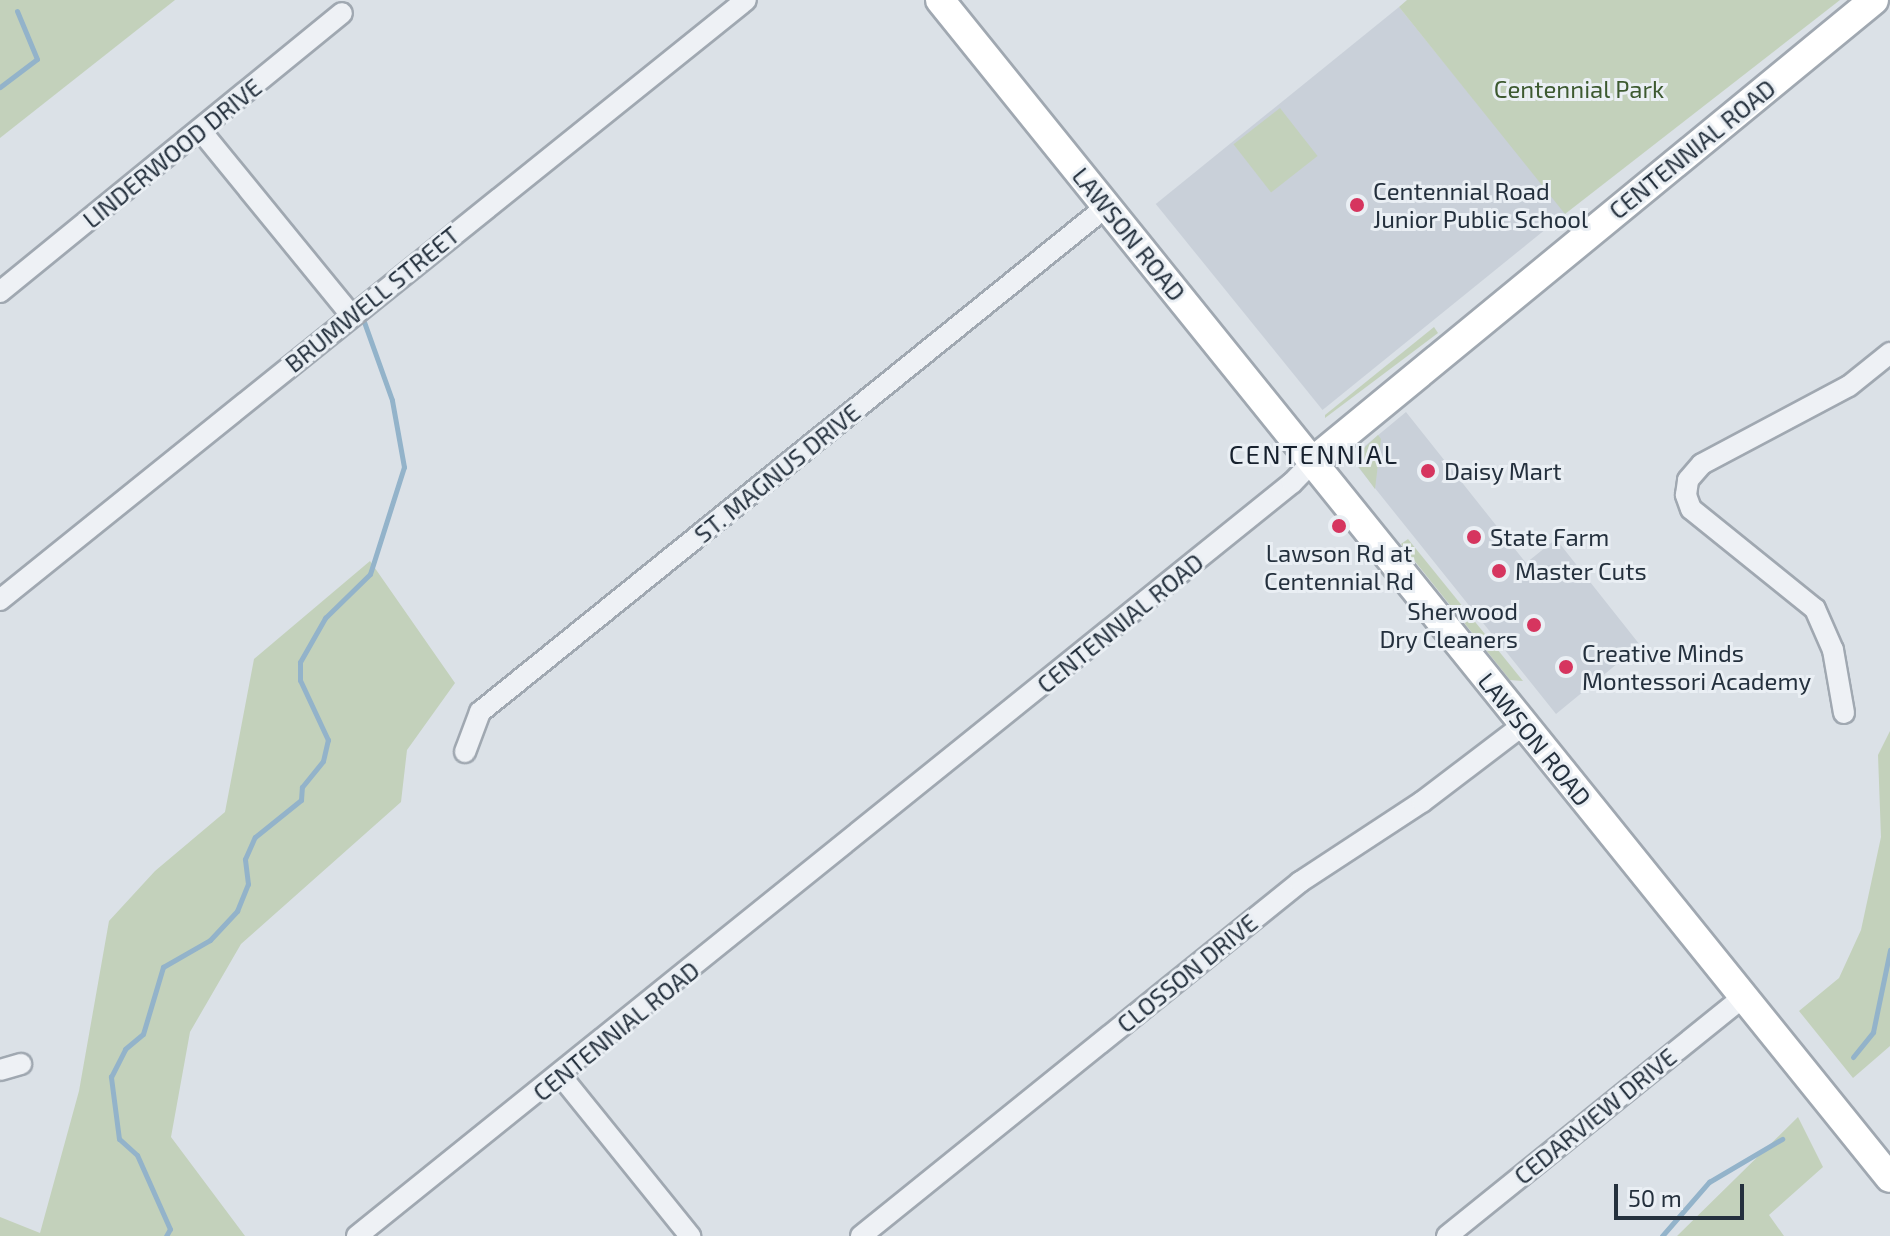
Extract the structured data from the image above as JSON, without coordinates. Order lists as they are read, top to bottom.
{
  "streets": {
    "street": [
      "CENTENNIAL ROAD",
      "LINDERWOOD DRIVE",
      "LAWSON ROAD",
      "BRUMWELL STREET",
      "ST. MAGNUS DRIVE",
      "CLOSSON DRIVE",
      "CEDARVIEW DRIVE"
    ]
  },
  "crossings": [
    ["CENTENNIAL ROAD", "LAWSON ROAD"],
    ["LAWSON ROAD", "ST. MAGNUS DRIVE"],
    ["LAWSON ROAD", "CLOSSON DRIVE"],
    ["LAWSON ROAD", "CEDARVIEW DRIVE"]
  ],
  "districts": ["CENTENNIAL"],
  "parks": ["Centennial Park"],
  "places": [
    "Centennial Road Junior Public School",
    "Daisy Mart",
    "Lawson Rd at Centennial Rd",
    "State Farm",
    "Master Cuts",
    "Sherwood Dry Cleaners",
    "Creative Minds Montessori Academy"
  ],
  "scale_bar": "50 m"
}
